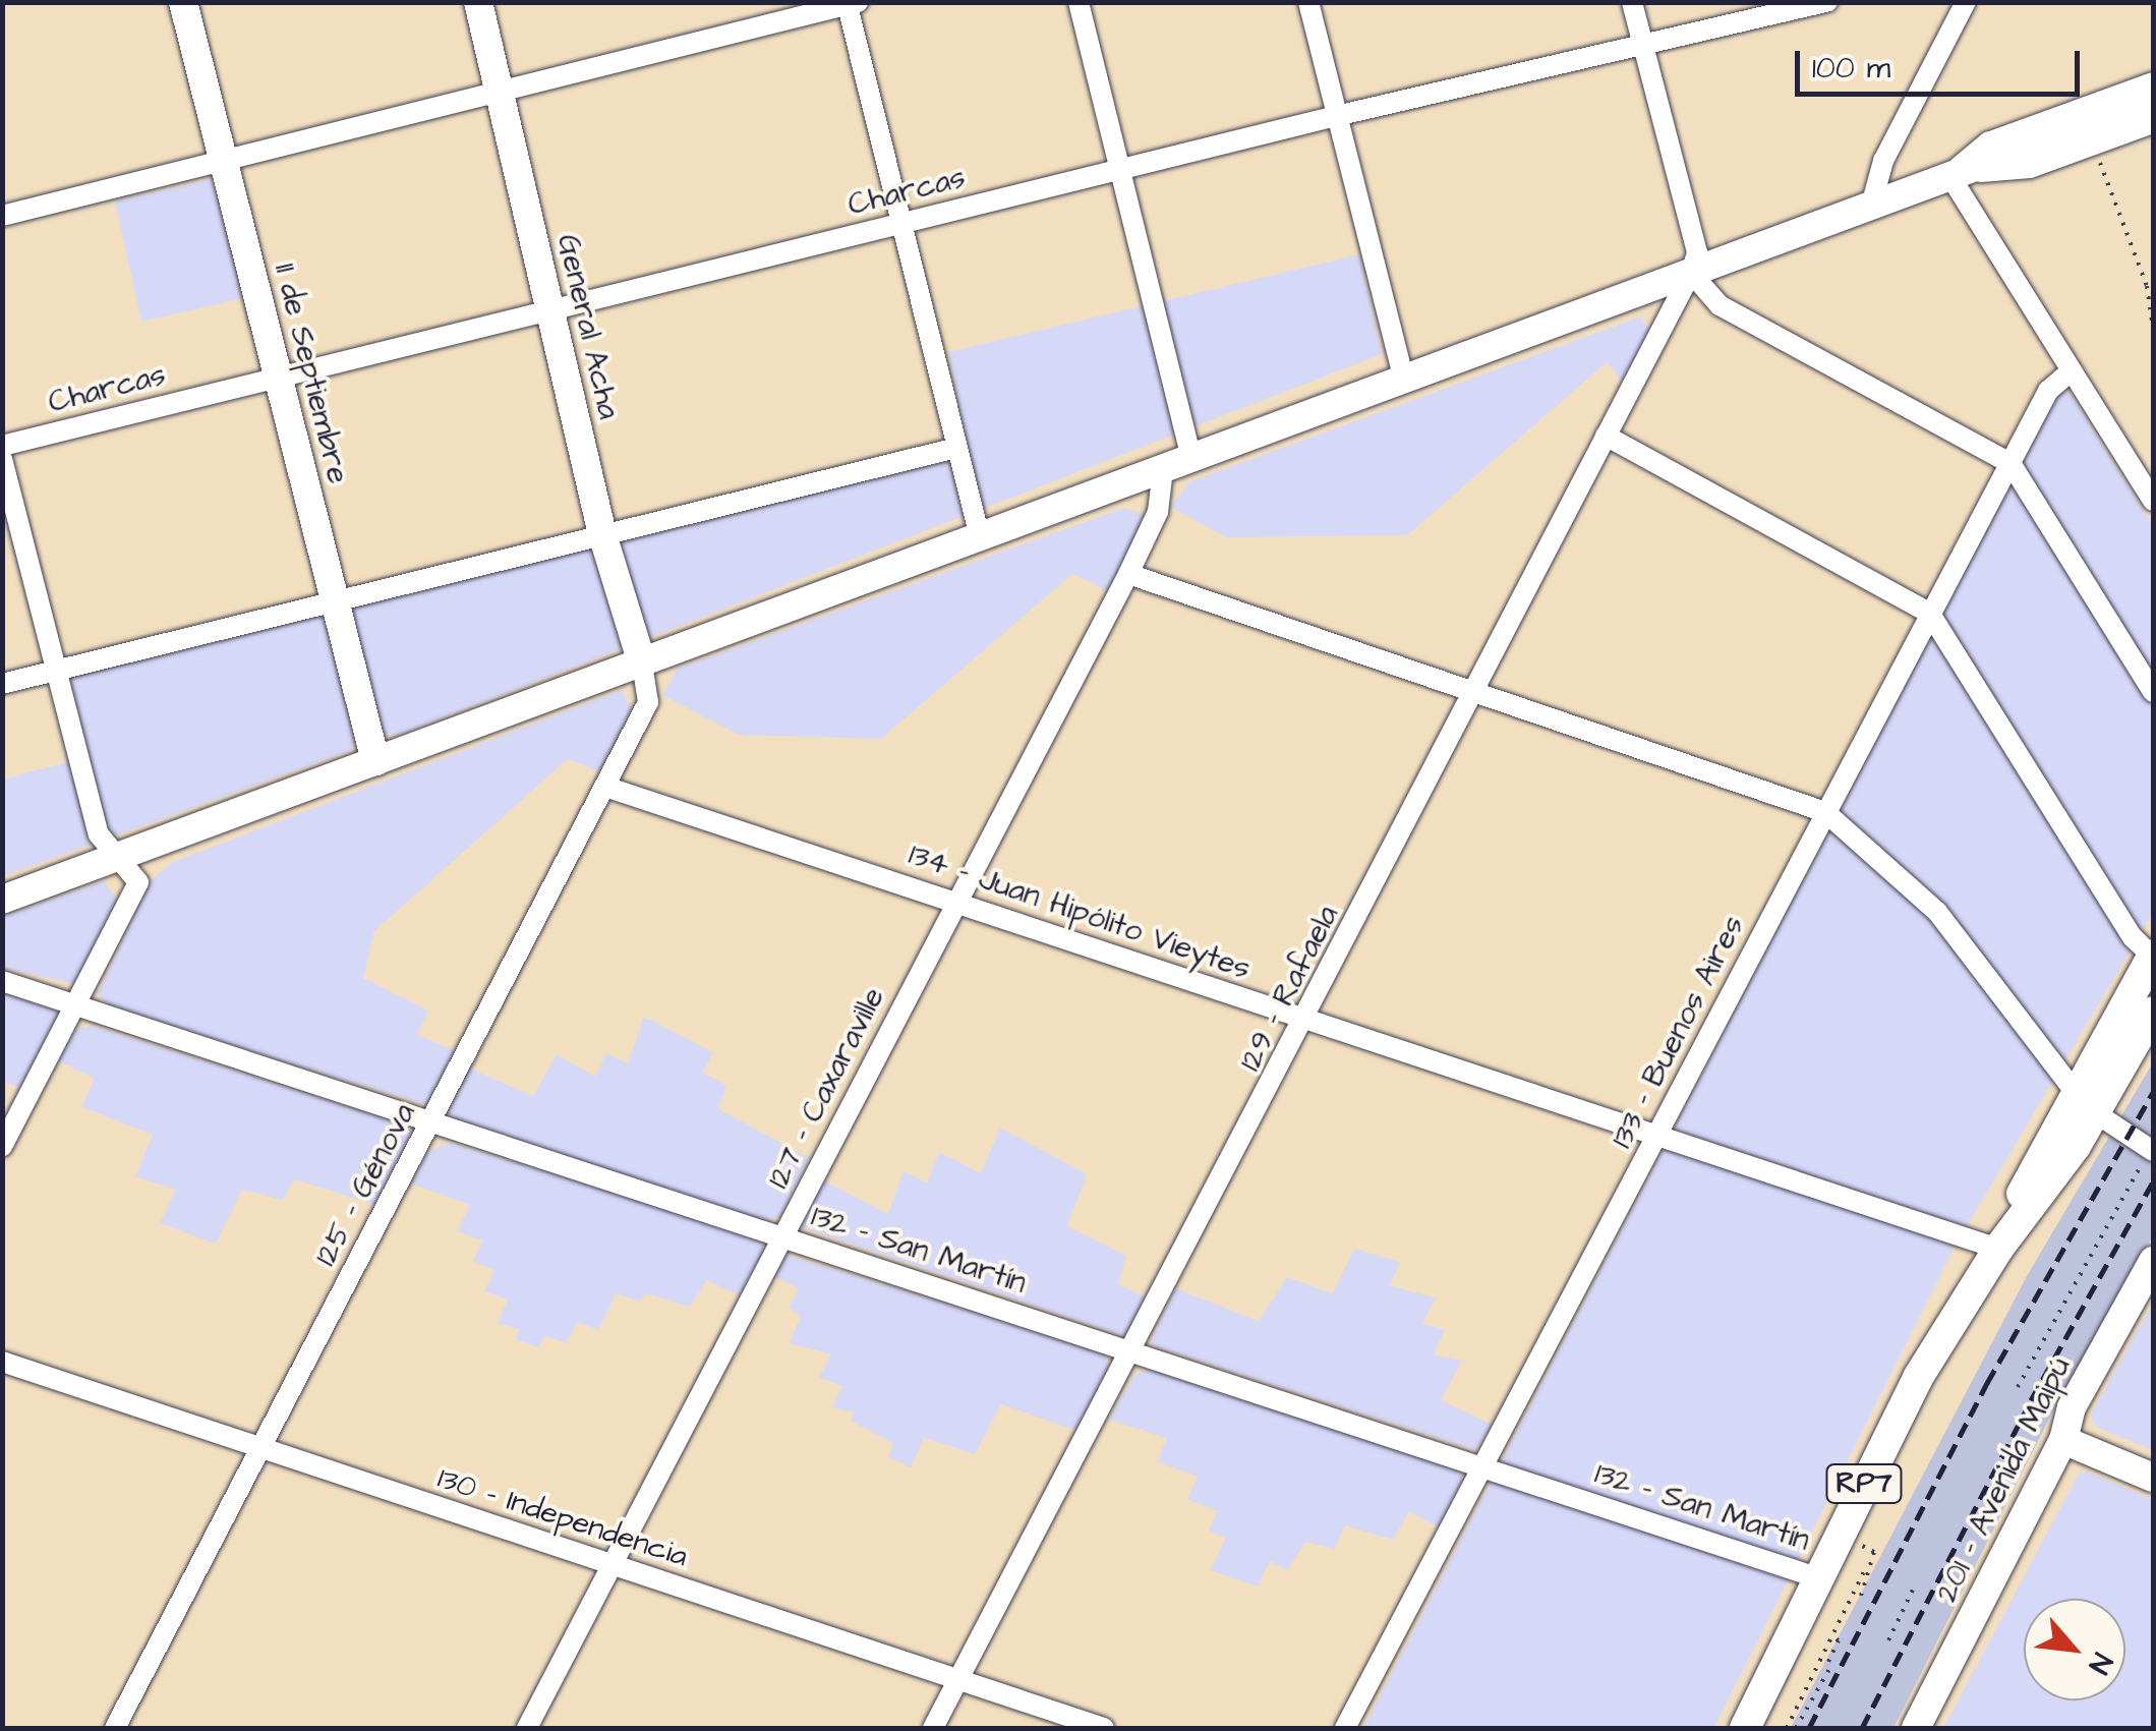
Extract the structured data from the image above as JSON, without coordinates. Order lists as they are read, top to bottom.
{
  "streets": {
    "main road": [
      "General Acha",
      "11 de Septiembre",
      "201 - Avenida Maipú",
      "RP7"
    ],
    "street": [
      "Charcas",
      "134 - Juan Hipólito Vieytes",
      "129 - Rafaela",
      "133 - Buenos Aires",
      "127 - Caxaraville",
      "125 - Génova",
      "132 - San Martín",
      "130 - Independencia"
    ]
  },
  "crossings": [
    ["Charcas", "General Acha"],
    ["Charcas", "11 de Septiembre"],
    ["General Acha", "125 - Génova"],
    ["134 - Juan Hipólito Vieytes", "129 - Rafaela"],
    ["134 - Juan Hipólito Vieytes", "133 - Buenos Aires"],
    ["134 - Juan Hipólito Vieytes", "127 - Caxaraville"],
    ["134 - Juan Hipólito Vieytes", "125 - Génova"],
    ["134 - Juan Hipólito Vieytes", "RP7"],
    ["129 - Rafaela", "132 - San Martín"],
    ["129 - Rafaela", "130 - Independencia"],
    ["133 - Buenos Aires", "132 - San Martín"],
    ["127 - Caxaraville", "132 - San Martín"],
    ["127 - Caxaraville", "130 - Independencia"],
    ["125 - Génova", "132 - San Martín"],
    ["125 - Génova", "130 - Independencia"],
    ["132 - San Martín", "RP7"]
  ],
  "scale_bar": "100 m",
  "north": "bottom right"
}
